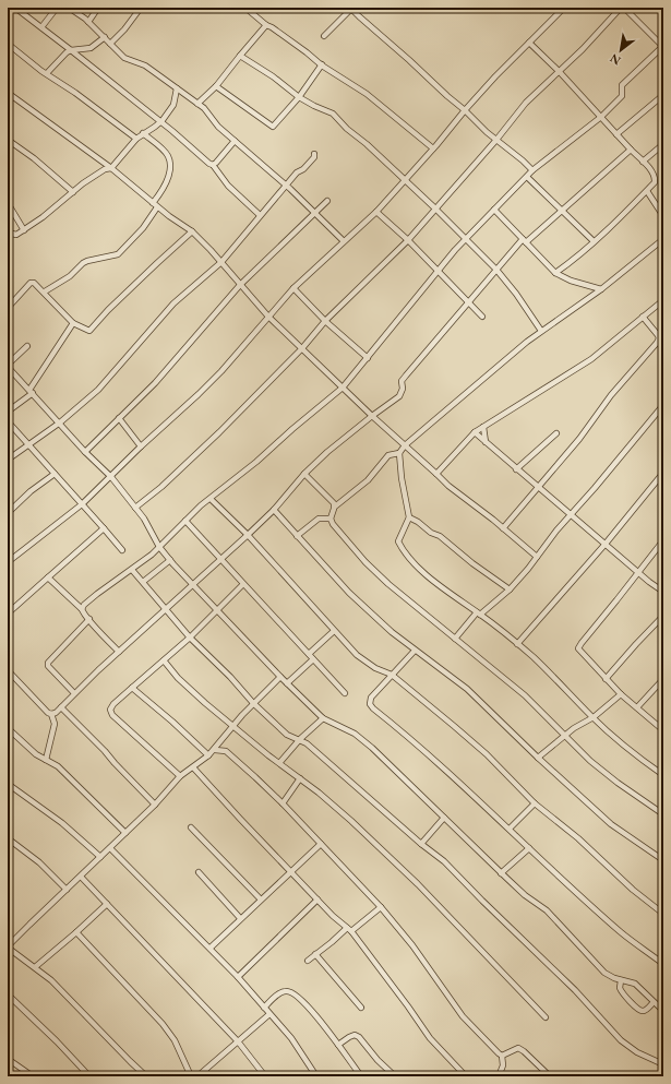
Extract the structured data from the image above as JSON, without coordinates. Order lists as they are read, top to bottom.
{
  "north": "bottom left"
}
